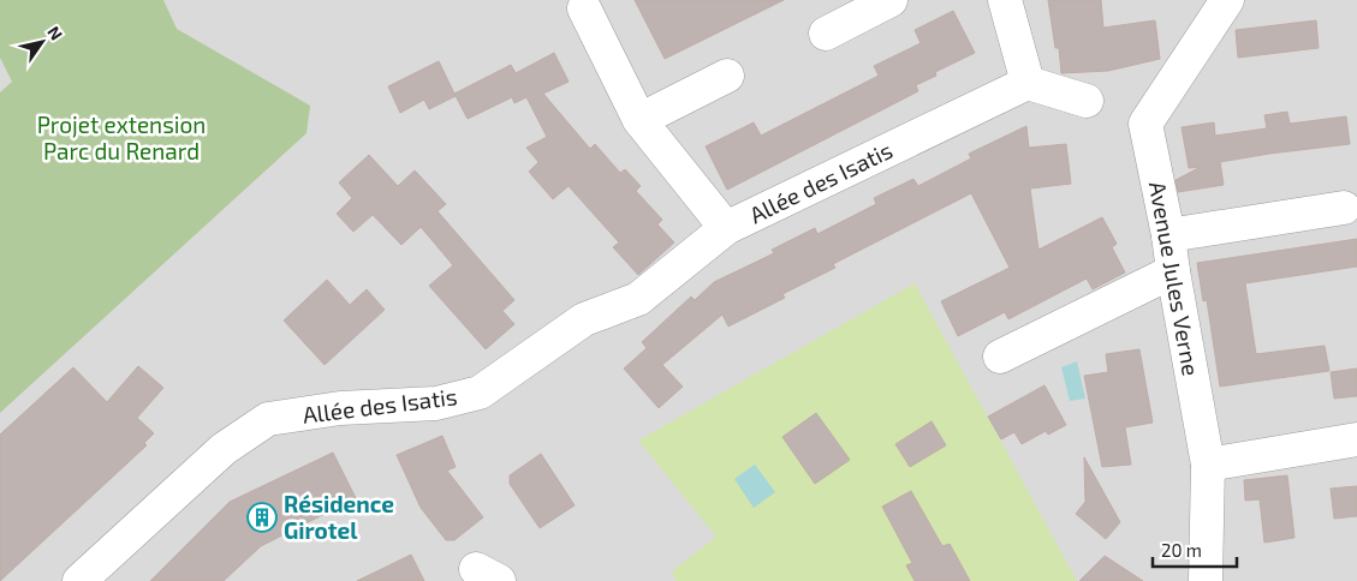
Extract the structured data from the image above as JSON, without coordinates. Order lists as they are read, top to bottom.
{
  "streets": {
    "street": ["Allée des Isatis", "Avenue Jules Verne"]
  },
  "parks": ["Projet extension Parc du Renard"],
  "places": {
    "building": ["Résidence Girotel"]
  },
  "scale_bar": "20 m",
  "north": "top right"
}
